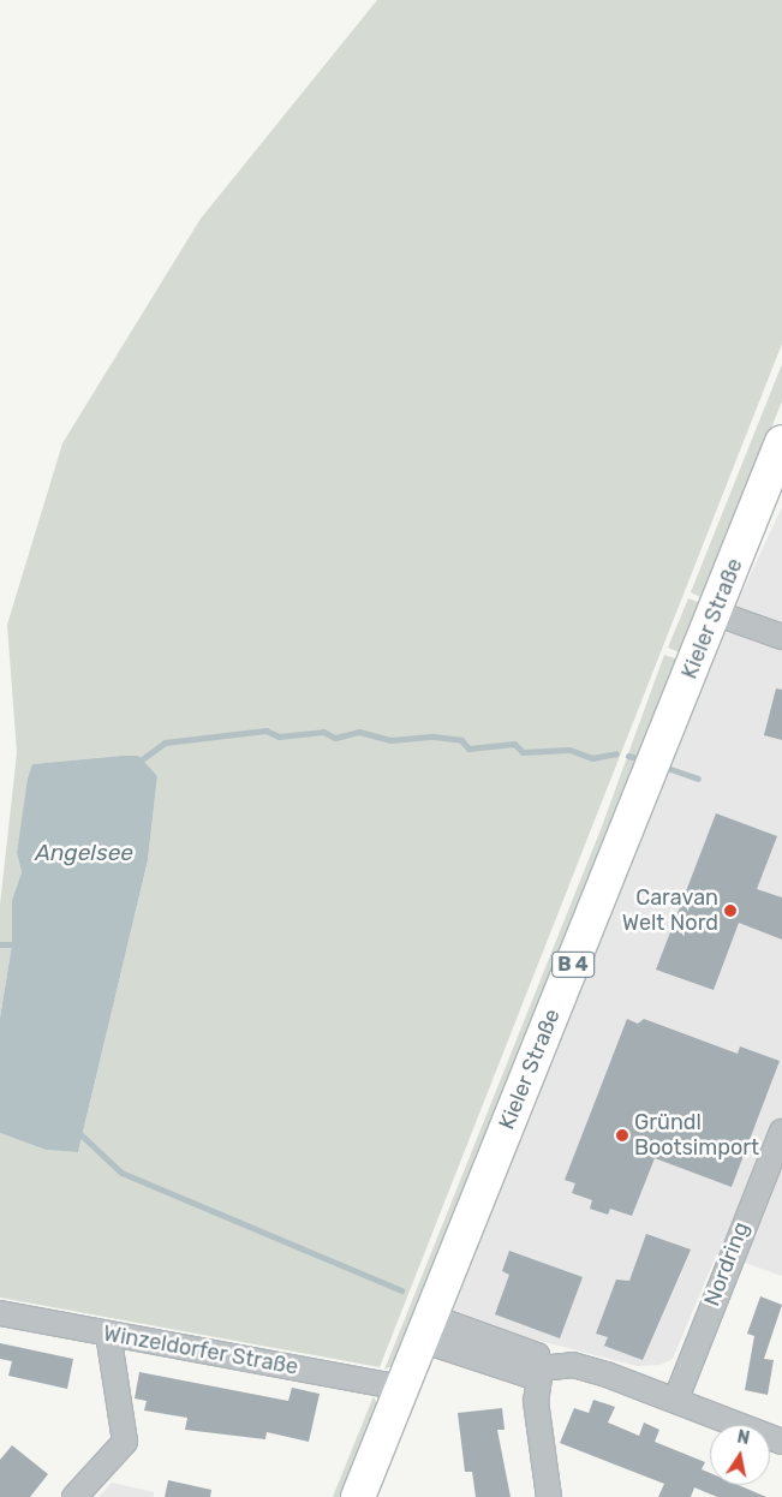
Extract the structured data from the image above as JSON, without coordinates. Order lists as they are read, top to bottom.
{
  "streets": {
    "main road": ["Kieler Straße", "B 4"],
    "street": ["Nordring", "Winzeldorfer Straße"]
  },
  "crossings": [
    ["Kieler Straße", "Winzeldorfer Straße"]
  ],
  "water": ["Angelsee"],
  "places": ["Caravan Welt Nord", "Gründl Bootsimport"],
  "north": "top"
}
